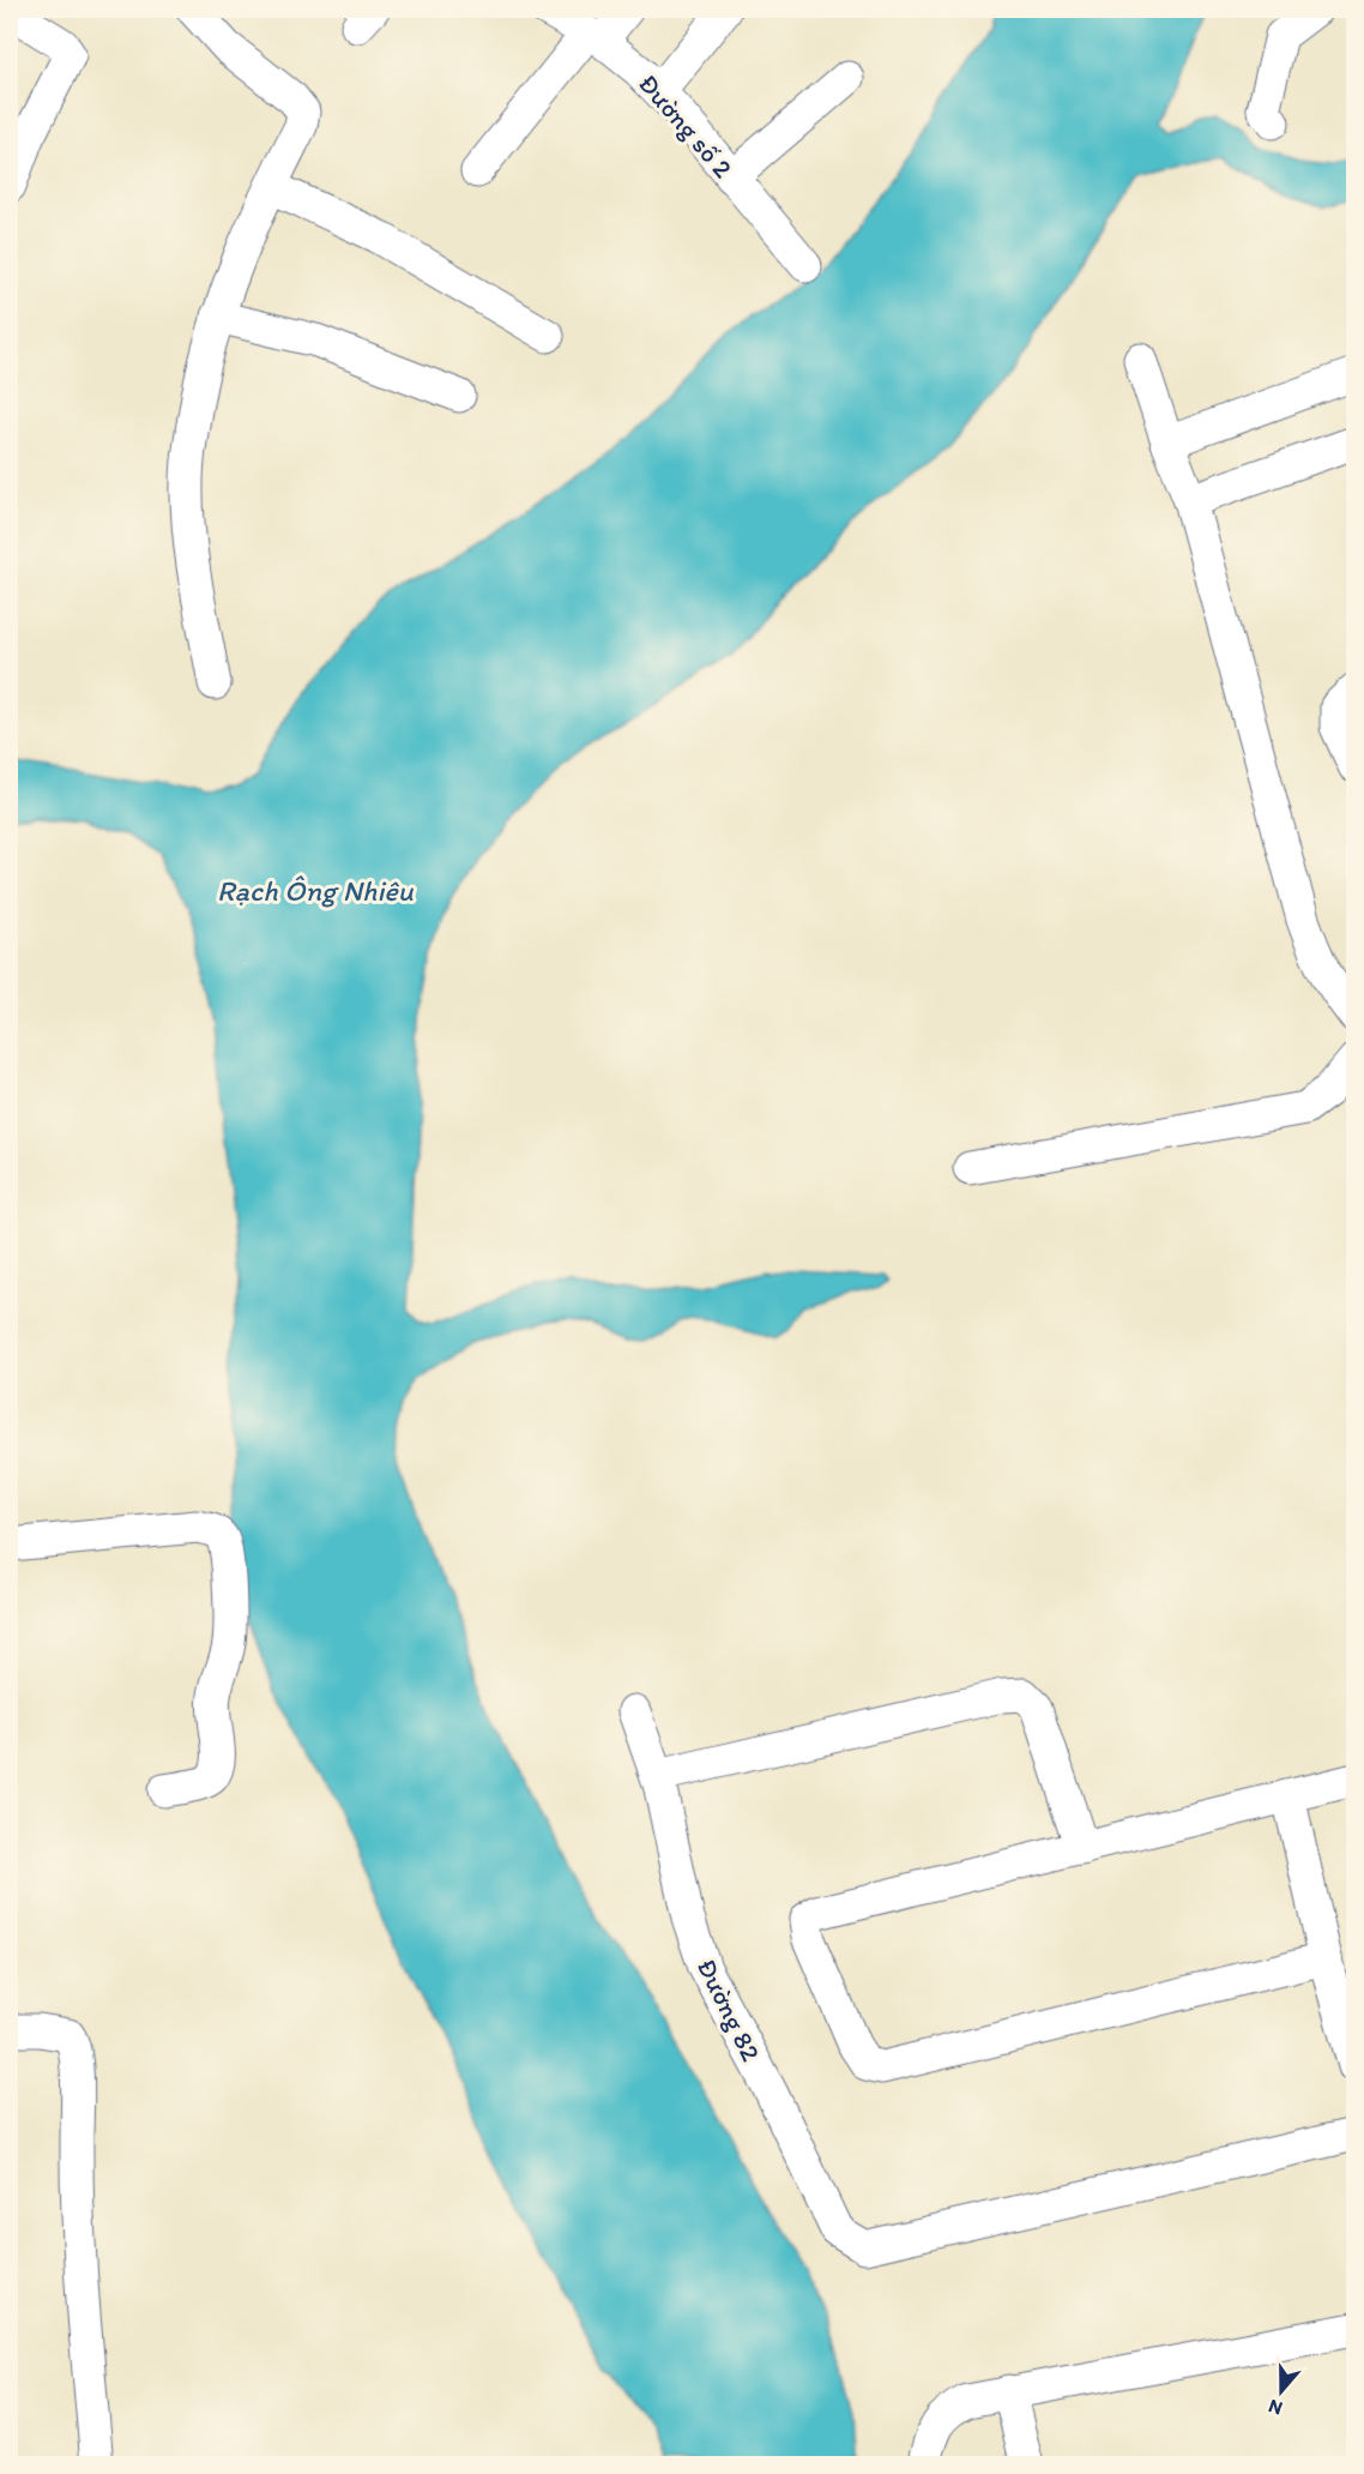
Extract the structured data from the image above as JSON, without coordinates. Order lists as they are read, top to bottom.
{
  "streets": {
    "street": ["Đường số 2", "Đường 82"]
  },
  "water": ["Rạch Ông Nhiêu"],
  "north": "bottom"
}
